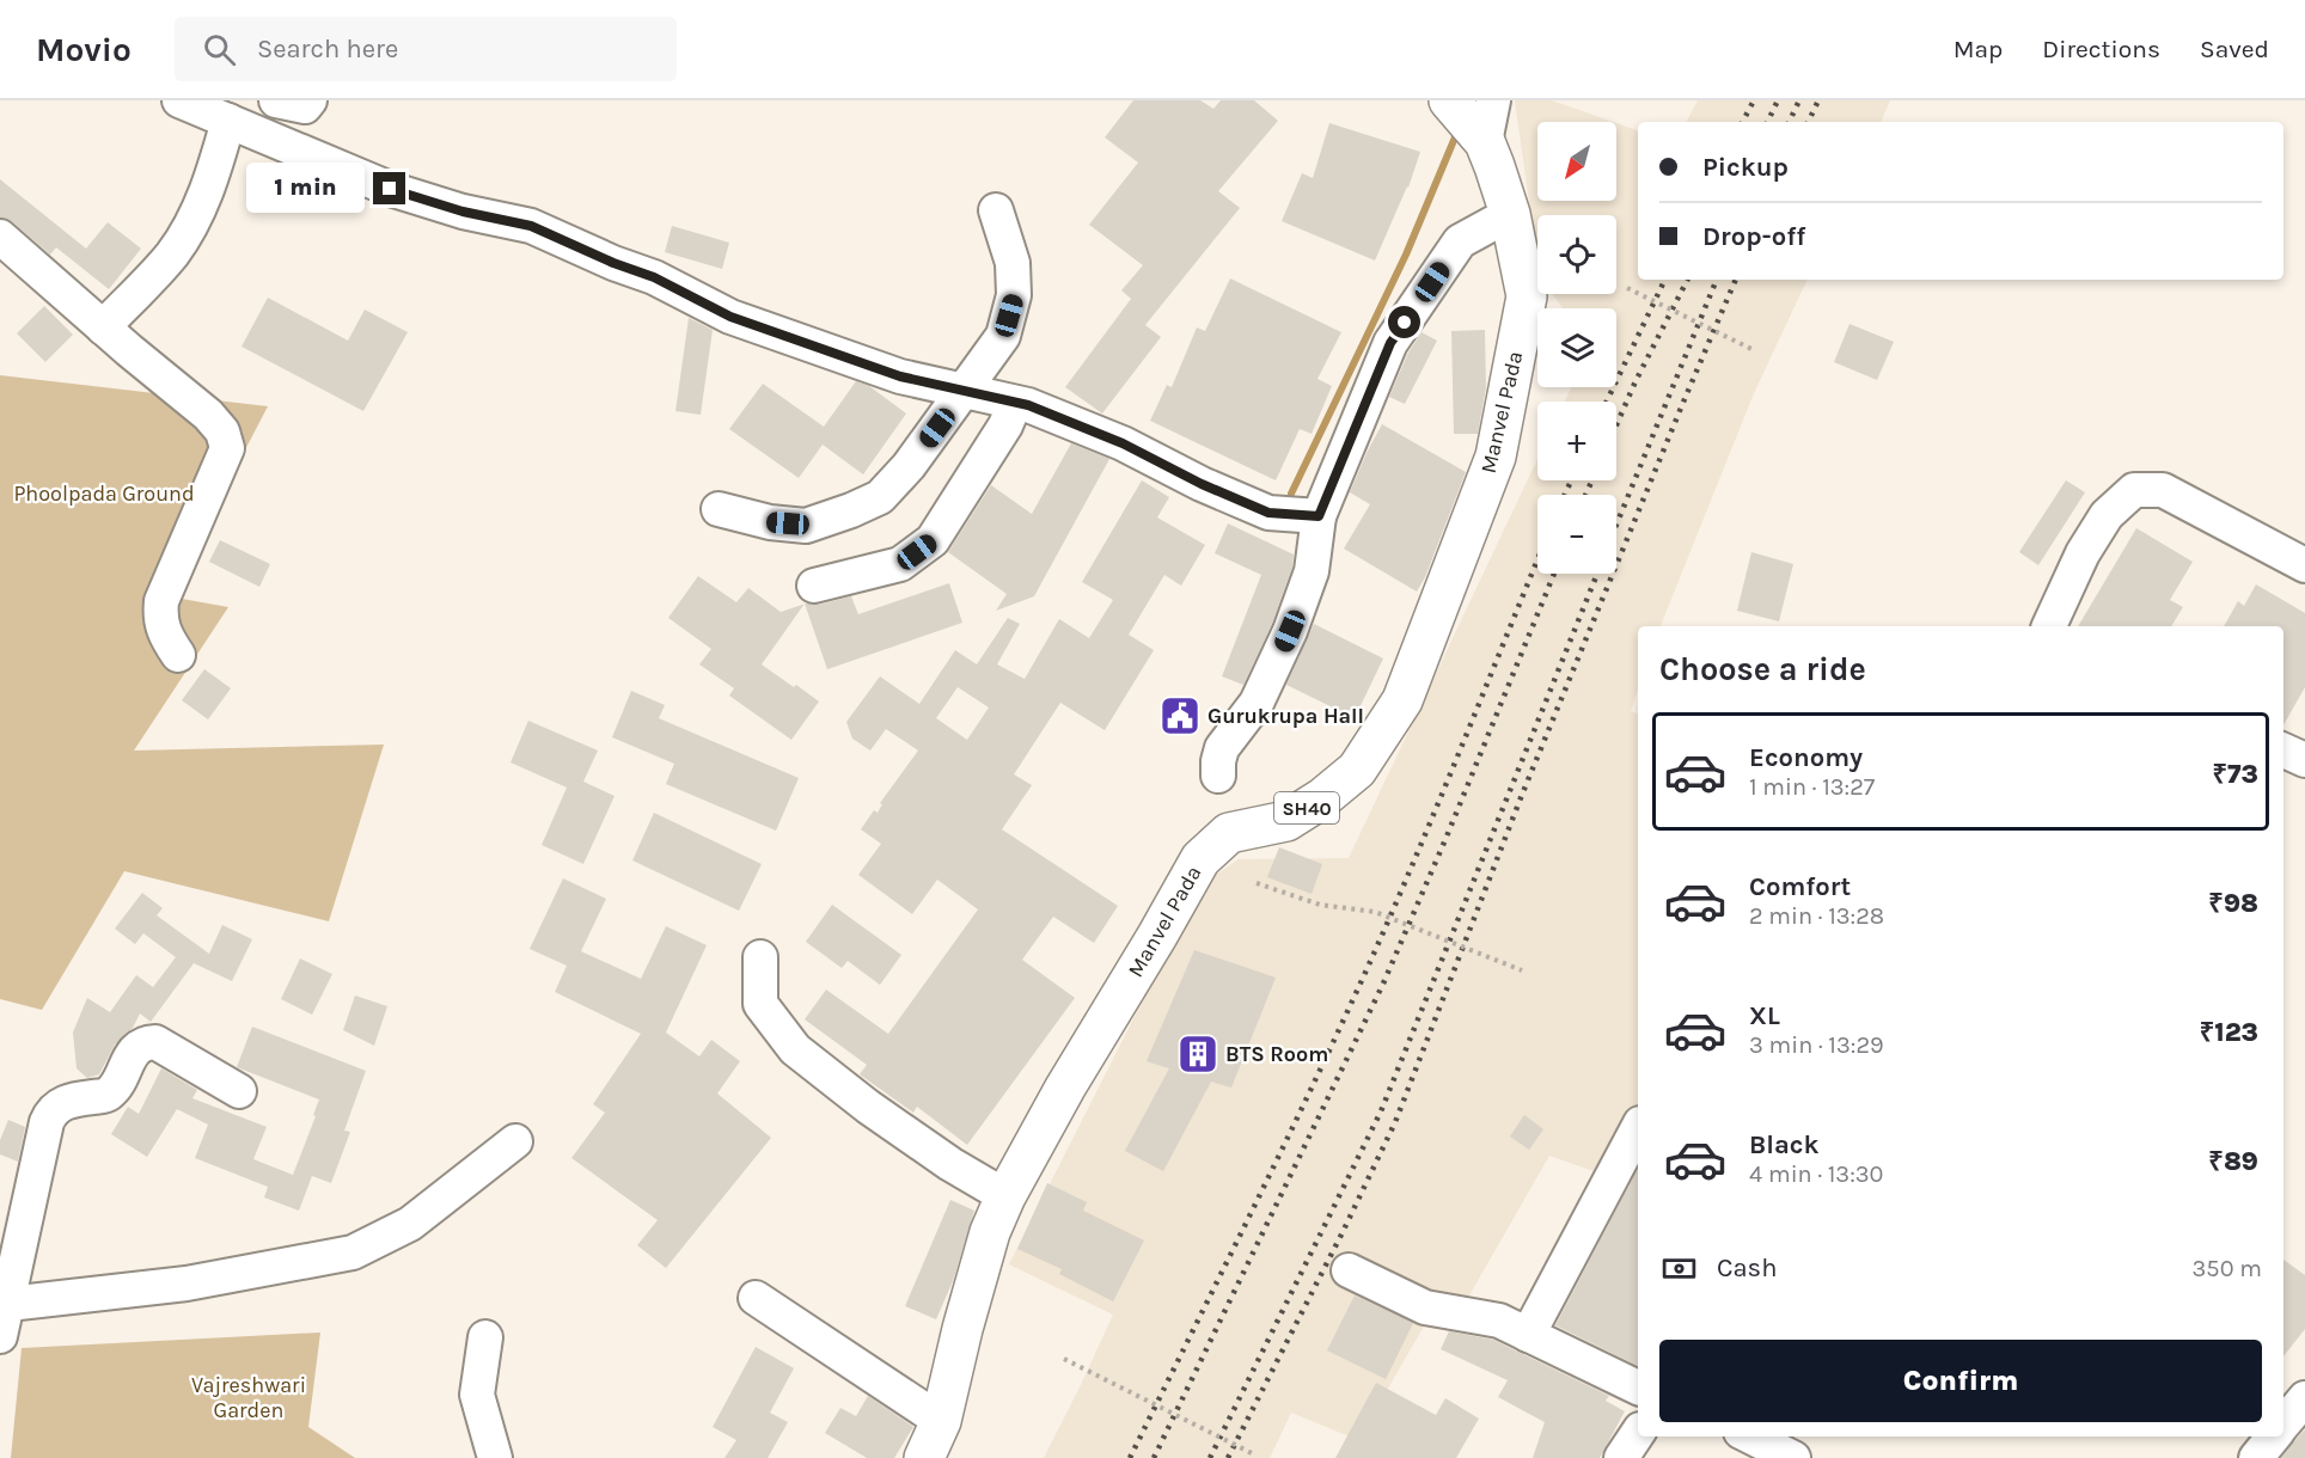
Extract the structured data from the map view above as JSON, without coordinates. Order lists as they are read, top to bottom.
{
  "streets": {
    "main road": ["Manvel Pada", "SH40"]
  },
  "parks": ["Phoolpada Ground", "Vajreshwari Garden"],
  "places": {
    "public building": ["Gurukrupa Hall"],
    "building": ["BTS Room"]
  },
  "north": "bottom left",
  "page": {
    "header": "Movio",
    "search": "Search here",
    "nav": ["Map", "Directions", "Saved"],
    "map_buttons": ["+", "−"],
    "banner": ["Pickup", "Drop-off"],
    "bubble": "1 min",
    "heading": "Choose a ride",
    "list": [
      {
        "name": "Economy",
        "note": "1 min · 13:27",
        "value": "₹73"
      },
      {
        "name": "Comfort",
        "note": "2 min · 13:28",
        "value": "₹98"
      },
      {
        "name": "XL",
        "note": "3 min · 13:29",
        "value": "₹123"
      },
      {
        "name": "Black",
        "note": "4 min · 13:30",
        "value": "₹89"
      }
    ],
    "pay": ["Cash", "350 m"],
    "buttons": "Confirm"
  }
}
